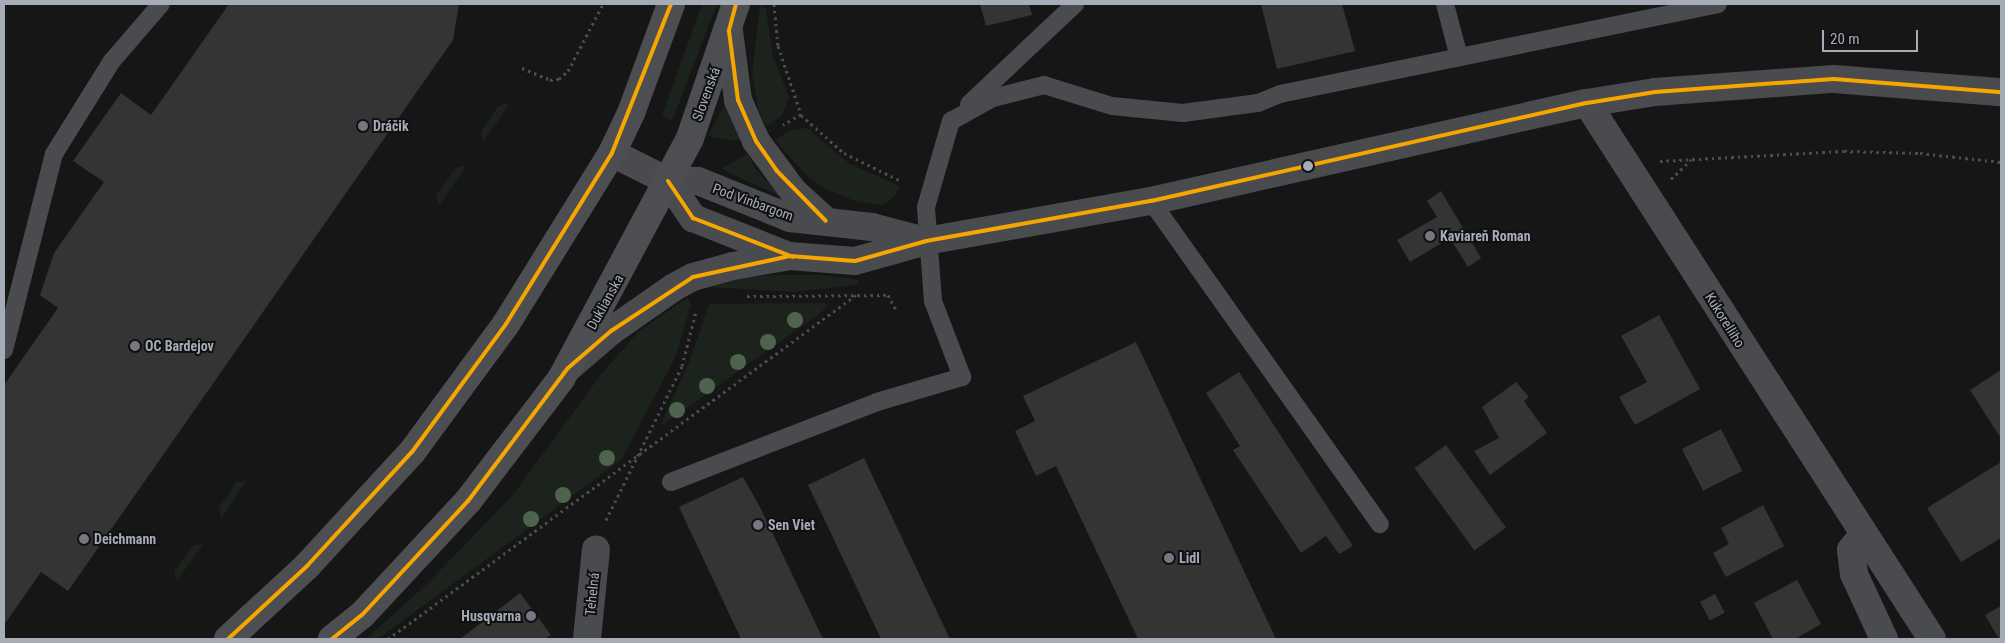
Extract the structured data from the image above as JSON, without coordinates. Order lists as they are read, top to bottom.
{
  "streets": {
    "main road": ["Slovenská", "Duklianska"],
    "street": ["Pod Vinbargom", "Kukorelliho", "Tehelná"]
  },
  "crossings": [
    ["Slovenská", "Pod Vinbargom"],
    ["Slovenská", "Duklianska"],
    ["Pod Vinbargom", "Duklianska"],
    ["Pod Vinbargom", "Kukorelliho"]
  ],
  "places": [
    "Dráčik",
    "Kaviareň Roman",
    "OC Bardejov",
    "Sen Viet",
    "Deichmann",
    "Lidl",
    "Husqvarna"
  ],
  "scale_bar": "20 m"
}
